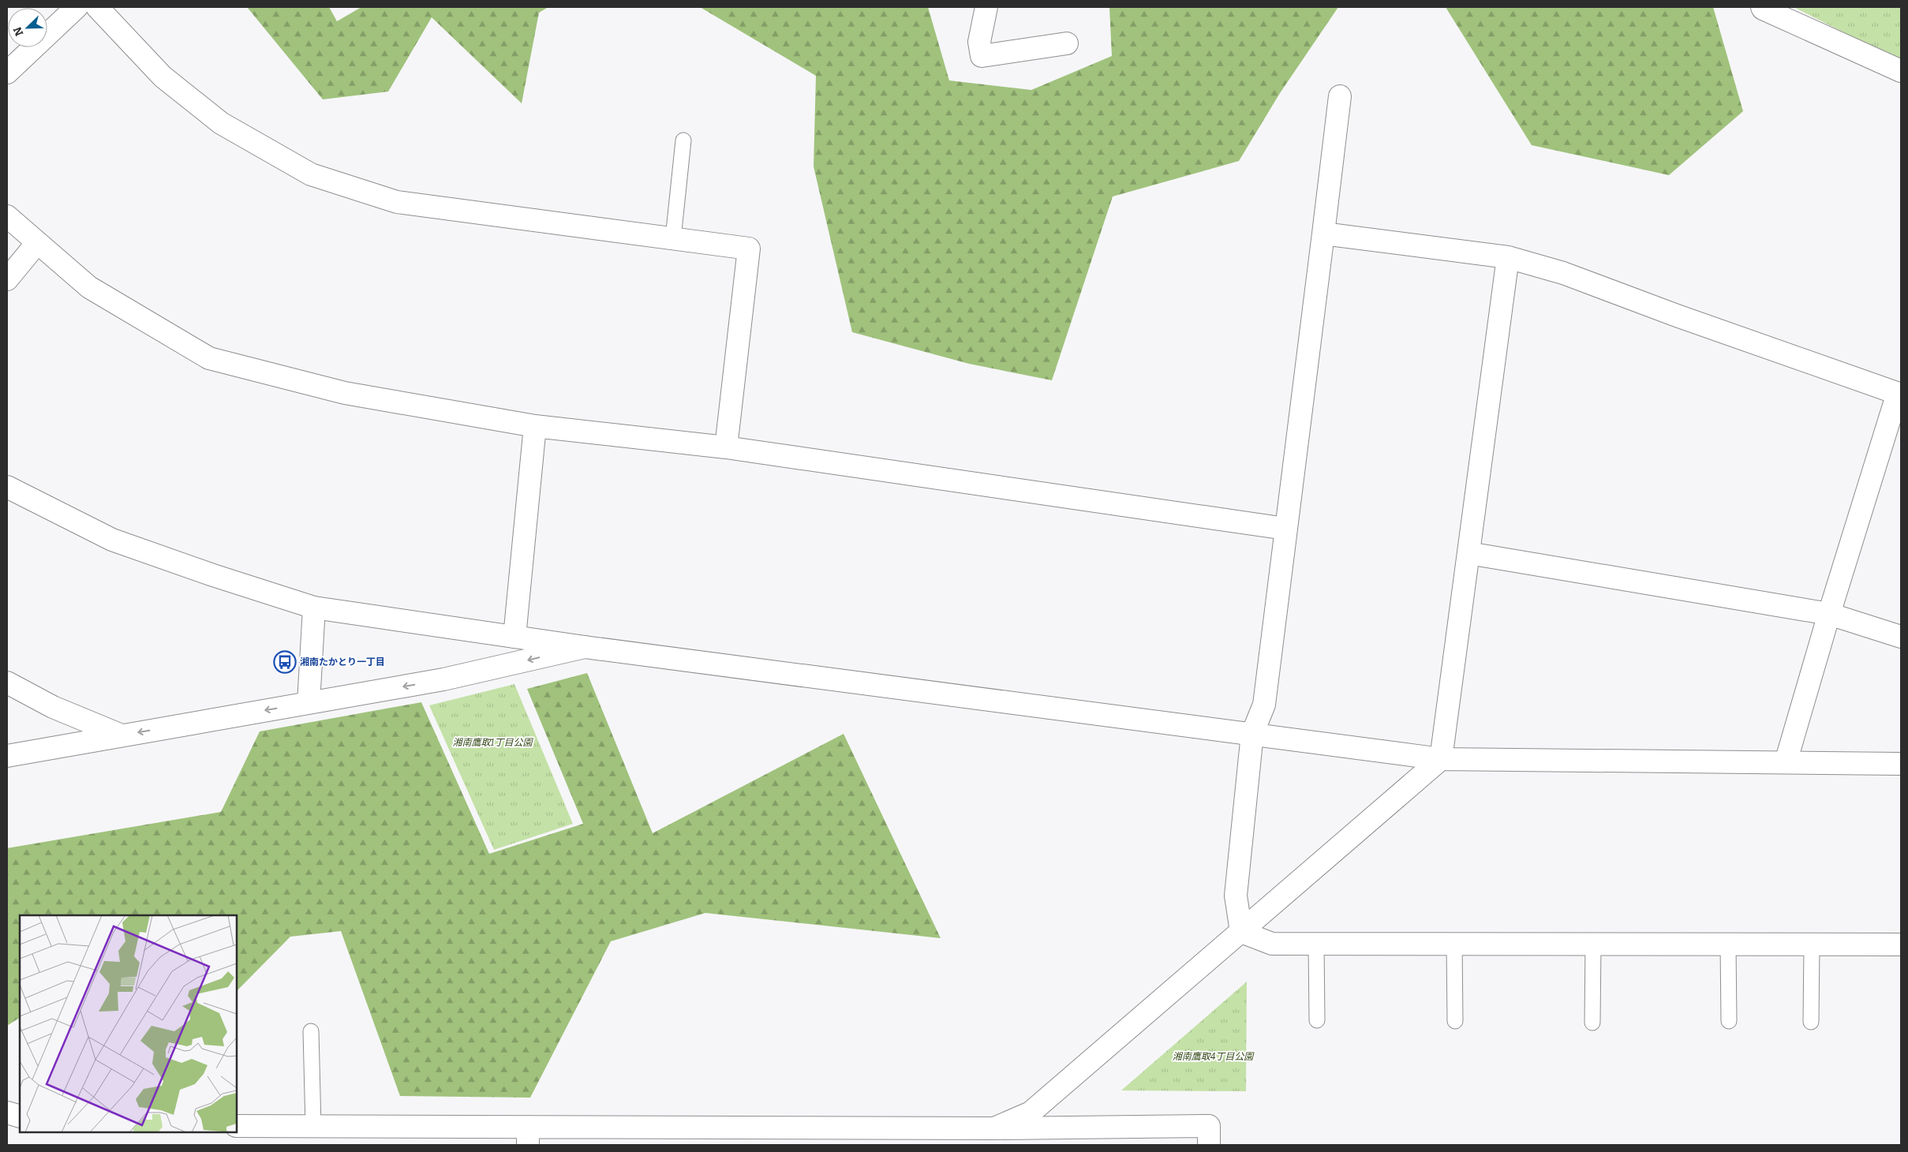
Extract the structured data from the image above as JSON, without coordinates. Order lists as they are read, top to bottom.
{
  "parks": ["湘南鷹取1丁目公園", "湘南鷹取4丁目公園"],
  "places": {
    "bus stop": ["湘南たかとり一丁目"]
  },
  "north": "bottom left"
}
